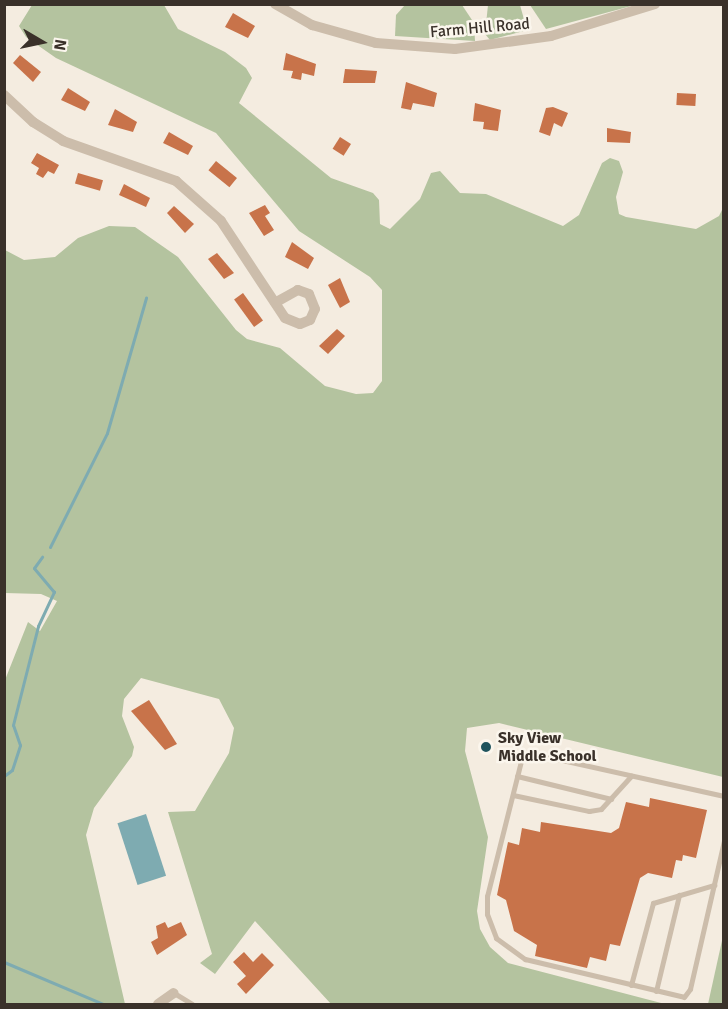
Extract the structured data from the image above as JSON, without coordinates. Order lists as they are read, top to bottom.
{
  "streets": {
    "street": ["Farm Hill Road"]
  },
  "places": ["Sky View Middle School"],
  "north": "right"
}
